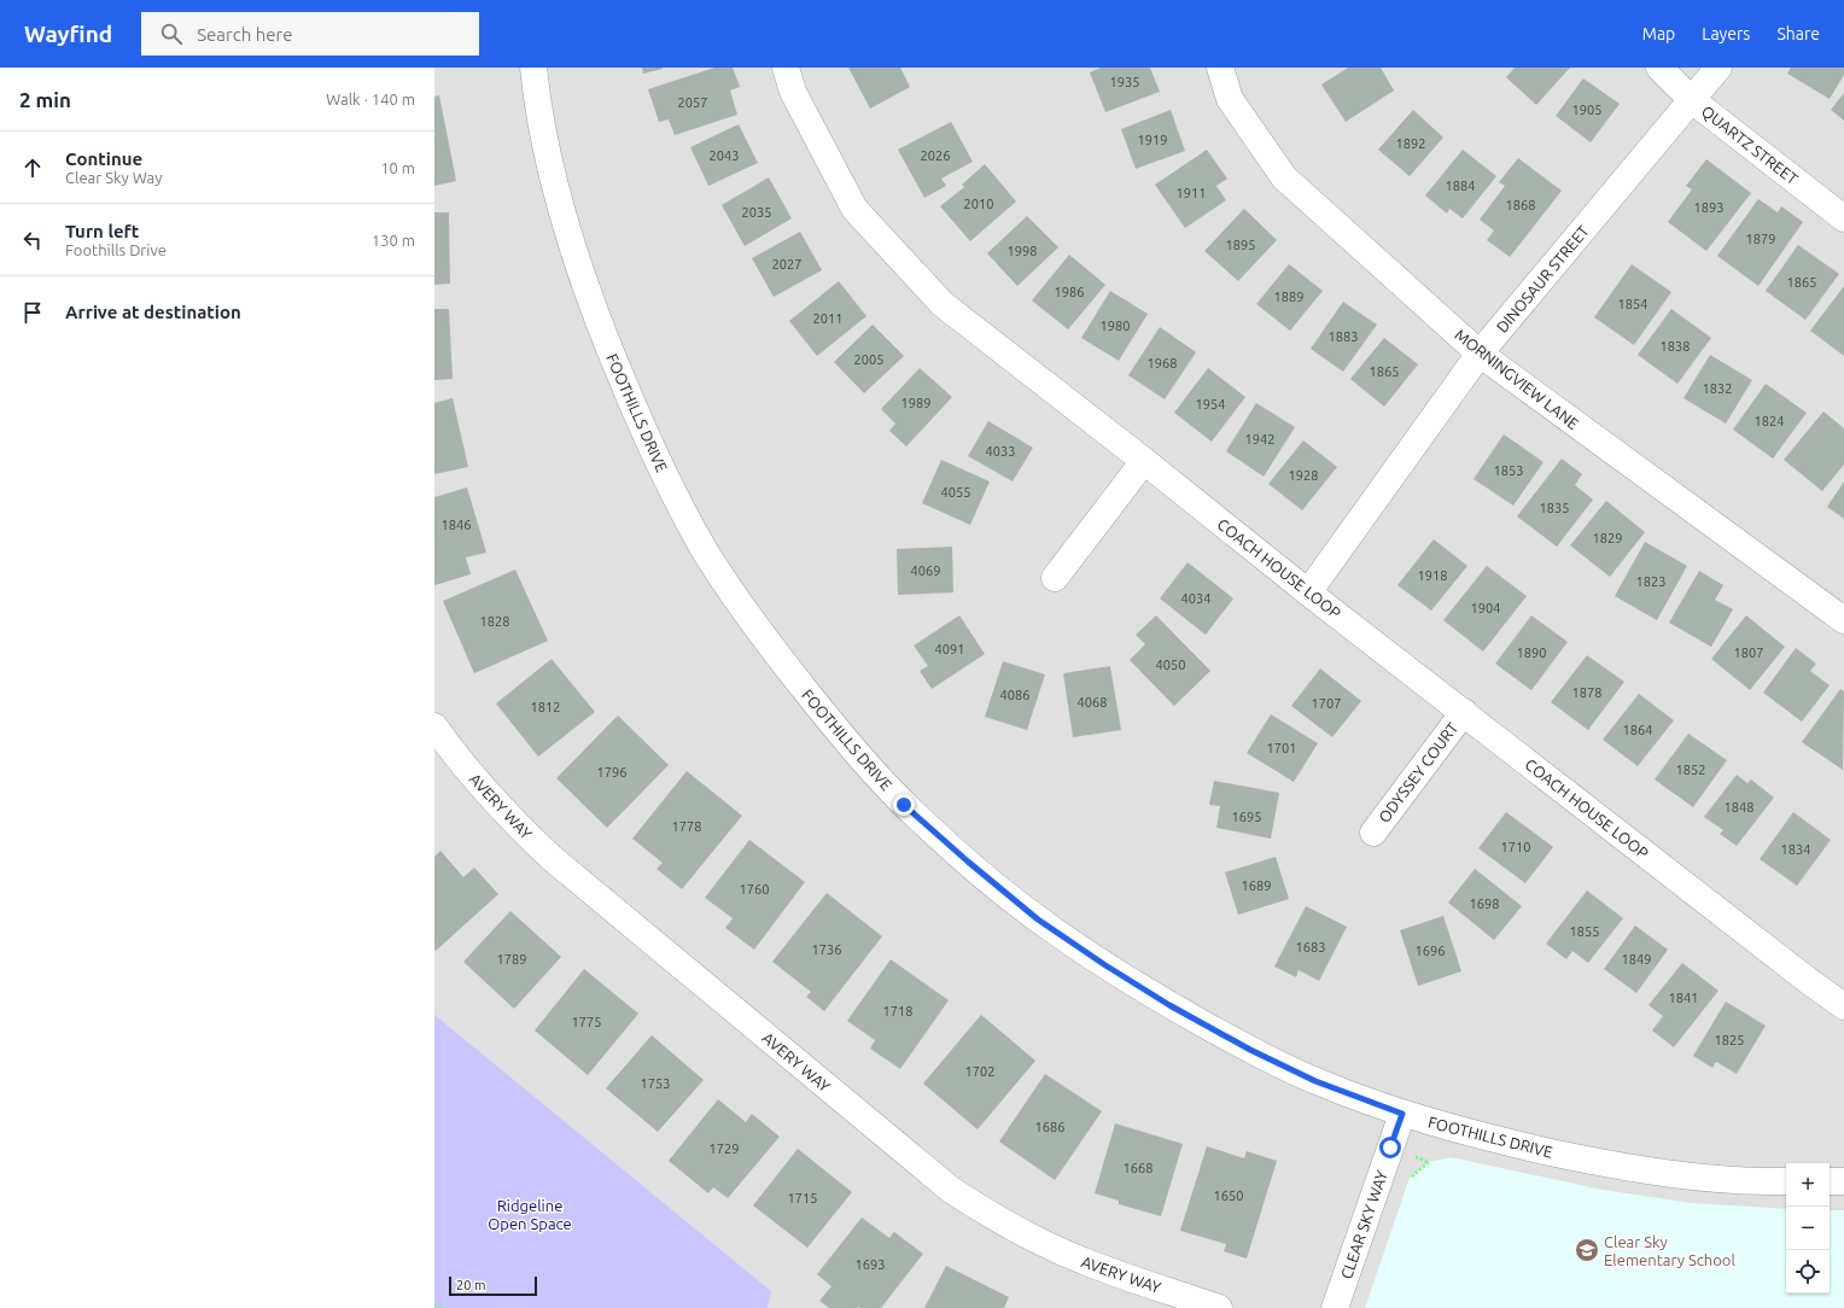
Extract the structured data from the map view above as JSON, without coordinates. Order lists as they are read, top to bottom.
{
  "streets": {
    "street": [
      "QUARTZ STREET",
      "DINOSAUR STREET",
      "MORNINGVIEW LANE",
      "FOOTHILLS DRIVE",
      "COACH HOUSE LOOP",
      "ODYSSEY COURT",
      "AVERY WAY",
      "CLEAR SKY WAY"
    ]
  },
  "crossings": [
    ["QUARTZ STREET", "DINOSAUR STREET"],
    ["DINOSAUR STREET", "MORNINGVIEW LANE"],
    ["DINOSAUR STREET", "COACH HOUSE LOOP"],
    ["FOOTHILLS DRIVE", "CLEAR SKY WAY"],
    ["COACH HOUSE LOOP", "ODYSSEY COURT"]
  ],
  "parks": ["Ridgeline Open Space"],
  "places": {
    "school or university": ["Clear Sky Elementary School"]
  },
  "house_numbers": [
    "1935",
    "2057",
    "1905",
    "1919",
    "1892",
    "2043",
    "2026",
    "1884",
    "1911",
    "2010",
    "1868",
    "1893",
    "2035",
    "1879",
    "1895",
    "1998",
    "2027",
    "1865",
    "1986",
    "1889",
    "1854",
    "2011",
    "1980",
    "1883",
    "1838",
    "2005",
    "1968",
    "1865",
    "1832",
    "1989",
    "1954",
    "1824",
    "1942",
    "4033",
    "1853",
    "1928",
    "4055",
    "1835",
    "1846",
    "1829",
    "4069",
    "1918",
    "1823",
    "4034",
    "1904",
    "1828",
    "4091",
    "1890",
    "1807",
    "4050",
    "1878",
    "4086",
    "4068",
    "1707",
    "1812",
    "1864",
    "1701",
    "1852",
    "1796",
    "1848",
    "1695",
    "1778",
    "1710",
    "1834",
    "1689",
    "1760",
    "1698",
    "1855",
    "1683",
    "1736",
    "1696",
    "1789",
    "1849",
    "1841",
    "1718",
    "1775",
    "1825",
    "1702",
    "1753",
    "1686",
    "1729",
    "1668",
    "1650",
    "1715",
    "1693"
  ],
  "scale_bar": "20 m",
  "page": {
    "header": "Wayfind",
    "search": "Search here",
    "nav": ["Map", "Layers", "Share"],
    "heading": ["2 min", "Walk · 140 m"],
    "list": [
      ["Continue", "Clear Sky Way", "10 m"],
      ["Turn left", "Foothills Drive", "130 m"],
      "Arrive at destination"
    ],
    "map_buttons": ["+", "−"],
    "scale": "20 m"
  }
}
